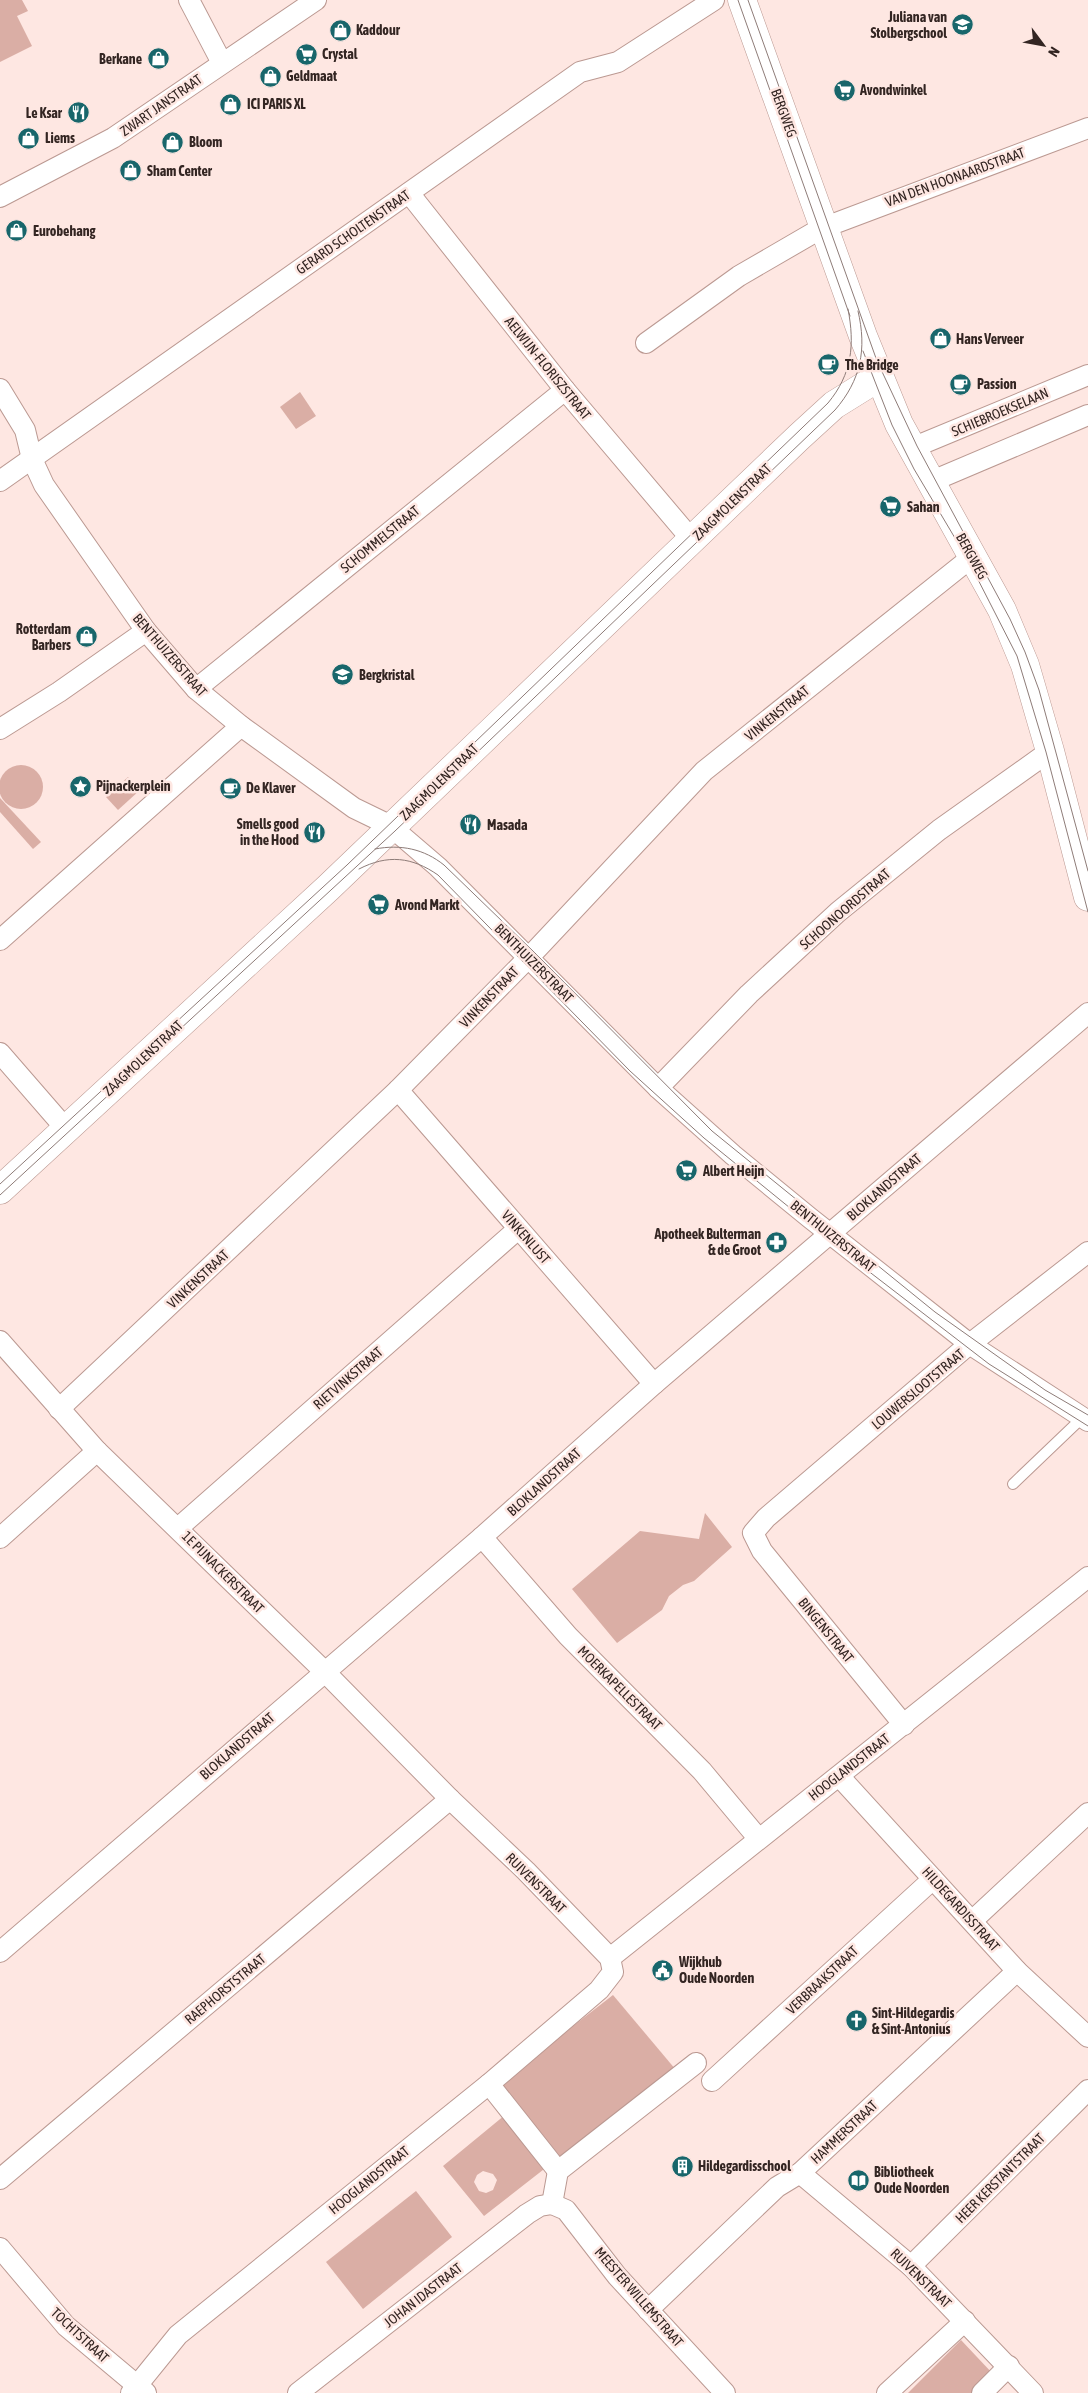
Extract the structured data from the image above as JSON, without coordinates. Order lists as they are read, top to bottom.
{
  "streets": {
    "street": [
      "ZWART JANSTRAAT",
      "BERGWEG",
      "VAN DEN HOONAARDSTRAAT",
      "GERARD SCHOLTENSTRAAT",
      "AELWIJN-FLORISZSTRAAT",
      "SCHIEBROEKSELAAN",
      "ZAAGMOLENSTRAAT",
      "SCHOMMELSTRAAT",
      "BENTHUIZERSTRAAT",
      "VINKENSTRAAT",
      "SCHOONOORDSTRAAT",
      "BLOKLANDSTRAAT",
      "VINKENLUST",
      "RIETVINKSTRAAT",
      "LOUWERSLOOTSTRAAT",
      "1E PIJNACKERSTRAAT",
      "BINGENSTRAAT",
      "MOERKAPELLESTRAAT",
      "HOOGLANDSTRAAT",
      "RUIVENSTRAAT",
      "HILDEGARDISSTRAAT",
      "VERBRAAKSTRAAT",
      "RAEPHORSTSTRAAT",
      "HAMMERSTRAAT",
      "HEER KERSTANTSTRAAT",
      "JOHAN IDASTRAAT",
      "MEESTER WILLEMSTRAAT",
      "TOCHTSTRAAT"
    ]
  },
  "crossings": [
    ["BERGWEG", "VAN DEN HOONAARDSTRAAT"],
    ["BERGWEG", "SCHIEBROEKSELAAN"],
    ["BERGWEG", "ZAAGMOLENSTRAAT"],
    ["BERGWEG", "VINKENSTRAAT"],
    ["BERGWEG", "SCHOONOORDSTRAAT"],
    ["GERARD SCHOLTENSTRAAT", "AELWIJN-FLORISZSTRAAT"],
    ["GERARD SCHOLTENSTRAAT", "BENTHUIZERSTRAAT"],
    ["AELWIJN-FLORISZSTRAAT", "ZAAGMOLENSTRAAT"],
    ["AELWIJN-FLORISZSTRAAT", "SCHOMMELSTRAAT"],
    ["ZAAGMOLENSTRAAT", "BENTHUIZERSTRAAT"],
    ["SCHOMMELSTRAAT", "BENTHUIZERSTRAAT"],
    ["BENTHUIZERSTRAAT", "VINKENSTRAAT"],
    ["BENTHUIZERSTRAAT", "SCHOONOORDSTRAAT"],
    ["BENTHUIZERSTRAAT", "BLOKLANDSTRAAT"],
    ["BENTHUIZERSTRAAT", "LOUWERSLOOTSTRAAT"],
    ["VINKENSTRAAT", "VINKENLUST"],
    ["VINKENSTRAAT", "1E PIJNACKERSTRAAT"],
    ["BLOKLANDSTRAAT", "VINKENLUST"],
    ["BLOKLANDSTRAAT", "1E PIJNACKERSTRAAT"],
    ["BLOKLANDSTRAAT", "MOERKAPELLESTRAAT"],
    ["VINKENLUST", "RIETVINKSTRAAT"],
    ["RIETVINKSTRAAT", "1E PIJNACKERSTRAAT"],
    ["LOUWERSLOOTSTRAAT", "BINGENSTRAAT"],
    ["1E PIJNACKERSTRAAT", "RUIVENSTRAAT"],
    ["1E PIJNACKERSTRAAT", "RAEPHORSTSTRAAT"],
    ["BINGENSTRAAT", "HOOGLANDSTRAAT"],
    ["MOERKAPELLESTRAAT", "HOOGLANDSTRAAT"],
    ["HOOGLANDSTRAAT", "RUIVENSTRAAT"],
    ["HOOGLANDSTRAAT", "HILDEGARDISSTRAAT"],
    ["HOOGLANDSTRAAT", "TOCHTSTRAAT"],
    ["RUIVENSTRAAT", "RAEPHORSTSTRAAT"],
    ["RUIVENSTRAAT", "HAMMERSTRAAT"],
    ["RUIVENSTRAAT", "HEER KERSTANTSTRAAT"],
    ["HILDEGARDISSTRAAT", "VERBRAAKSTRAAT"],
    ["HILDEGARDISSTRAAT", "HAMMERSTRAAT"],
    ["HAMMERSTRAAT", "MEESTER WILLEMSTRAAT"],
    ["JOHAN IDASTRAAT", "MEESTER WILLEMSTRAAT"]
  ],
  "places": {
    "school or university": ["Juliana van Stolbergschool", "Bergkristal"],
    "shop": [
      "Kaddour",
      "Berkane",
      "Geldmaat",
      "ICI PARIS XL",
      "Liems",
      "Bloom",
      "Sham Center",
      "Eurobehang",
      "Hans Verveer",
      "Rotterdam Barbers"
    ],
    "supermarket": [
      "Crystal",
      "Avondwinkel",
      "Sahan",
      "Avond Markt",
      "Albert Heijn"
    ],
    "restaurant": ["Le Ksar", "Masada", "Smells good in the Hood"],
    "cafe": ["The Bridge", "Passion", "De Klaver"],
    "place": ["Pijnackerplein"],
    "pharmacy": ["Apotheek Bulterman & de Groot"],
    "public building": ["Wijkhub Oude Noorden"],
    "church": ["Sint-Hildegardis & Sint-Antonius"],
    "building": ["Hildegardisschool"],
    "library": ["Bibliotheek Oude Noorden"]
  },
  "north": "bottom right"
}
